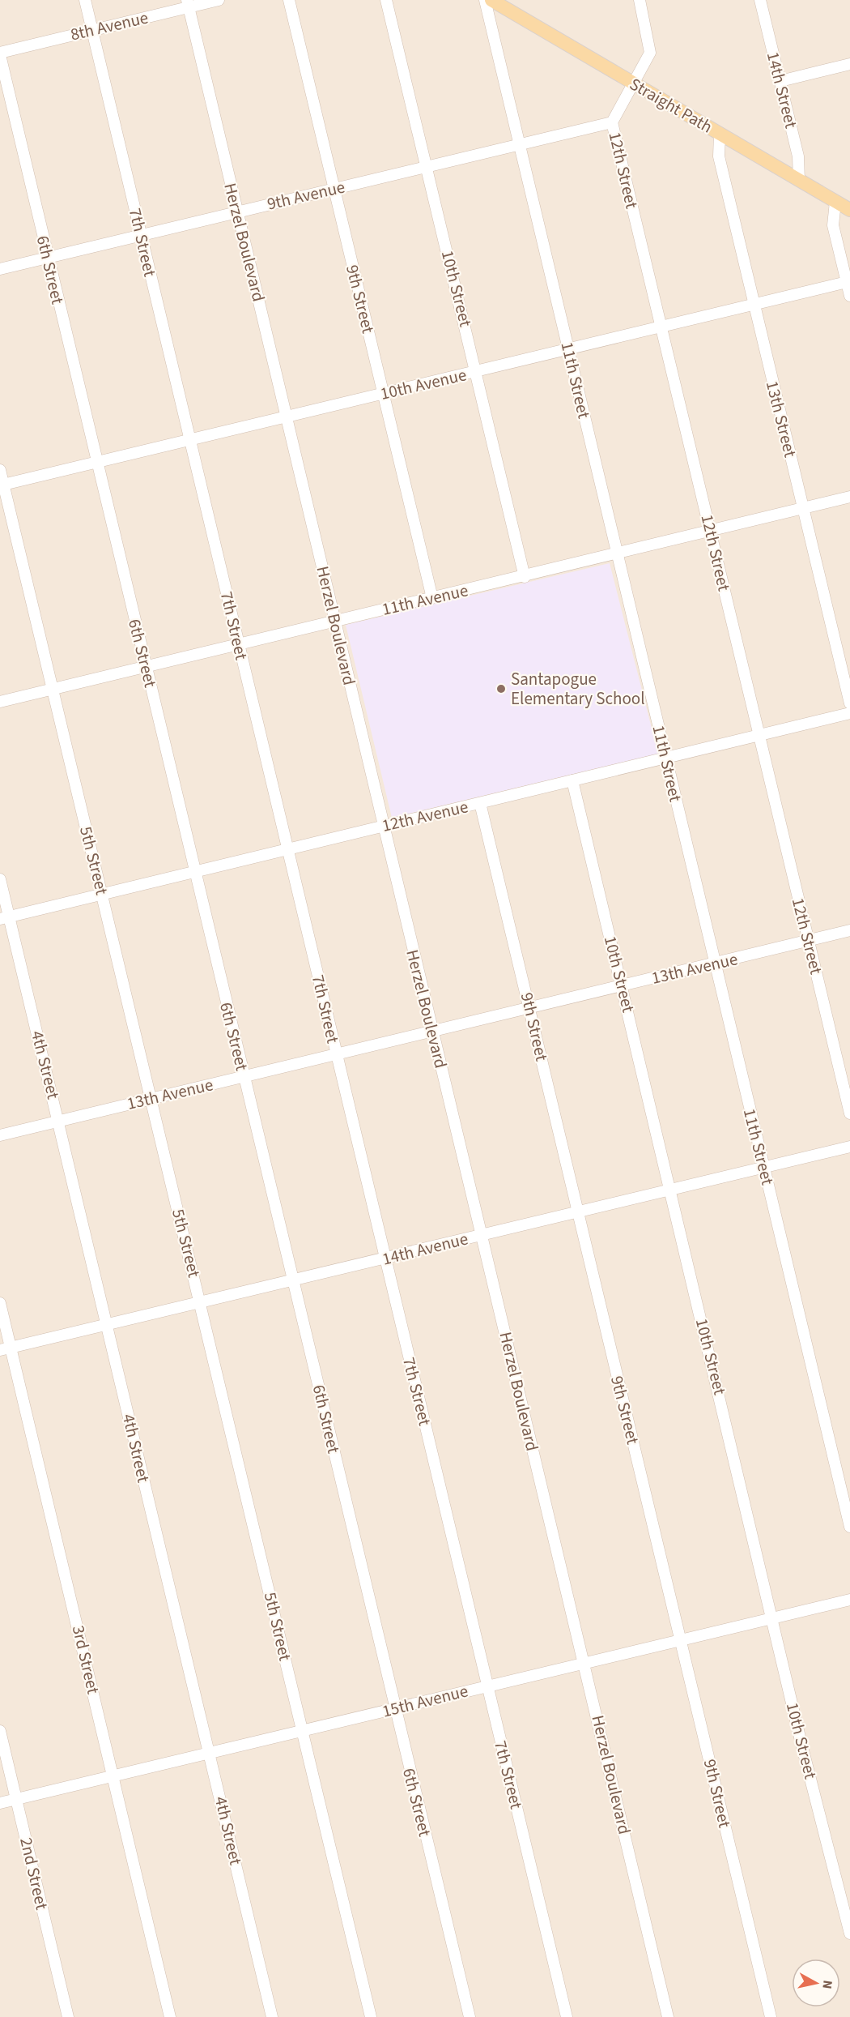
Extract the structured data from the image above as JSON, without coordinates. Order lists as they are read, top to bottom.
{
  "streets": {
    "main road": ["Straight Path"],
    "street": [
      "8th Avenue",
      "14th Street",
      "12th Street",
      "9th Avenue",
      "7th Street",
      "Herzel Boulevard",
      "6th Street",
      "10th Street",
      "9th Street",
      "11th Street",
      "10th Avenue",
      "13th Street",
      "11th Avenue",
      "12th Avenue",
      "5th Street",
      "13th Avenue",
      "4th Street",
      "14th Avenue",
      "3rd Street",
      "15th Avenue",
      "2nd Street"
    ]
  },
  "crossings": [
    ["8th Avenue", "7th Street"],
    ["8th Avenue", "Herzel Boulevard"],
    ["8th Avenue", "6th Street"],
    ["14th Street", "Straight Path"],
    ["Straight Path", "12th Street"],
    ["Straight Path", "13th Street"],
    ["12th Street", "9th Avenue"],
    ["12th Street", "10th Avenue"],
    ["12th Street", "11th Avenue"],
    ["12th Street", "12th Avenue"],
    ["12th Street", "13th Avenue"],
    ["9th Avenue", "7th Street"],
    ["9th Avenue", "Herzel Boulevard"],
    ["9th Avenue", "6th Street"],
    ["9th Avenue", "10th Street"],
    ["9th Avenue", "9th Street"],
    ["9th Avenue", "11th Street"],
    ["7th Street", "10th Avenue"],
    ["7th Street", "11th Avenue"],
    ["7th Street", "12th Avenue"],
    ["7th Street", "13th Avenue"],
    ["7th Street", "14th Avenue"],
    ["7th Street", "15th Avenue"],
    ["Herzel Boulevard", "10th Avenue"],
    ["Herzel Boulevard", "11th Avenue"],
    ["Herzel Boulevard", "12th Avenue"],
    ["Herzel Boulevard", "13th Avenue"],
    ["Herzel Boulevard", "14th Avenue"],
    ["Herzel Boulevard", "15th Avenue"],
    ["6th Street", "10th Avenue"],
    ["6th Street", "11th Avenue"],
    ["6th Street", "12th Avenue"],
    ["6th Street", "13th Avenue"],
    ["6th Street", "14th Avenue"],
    ["6th Street", "15th Avenue"],
    ["10th Street", "10th Avenue"],
    ["10th Street", "11th Avenue"],
    ["10th Street", "12th Avenue"],
    ["10th Street", "13th Avenue"],
    ["10th Street", "14th Avenue"],
    ["10th Street", "15th Avenue"],
    ["9th Street", "10th Avenue"],
    ["9th Street", "11th Avenue"],
    ["9th Street", "12th Avenue"],
    ["9th Street", "13th Avenue"],
    ["9th Street", "14th Avenue"],
    ["9th Street", "15th Avenue"],
    ["11th Street", "10th Avenue"],
    ["11th Street", "11th Avenue"],
    ["11th Street", "12th Avenue"],
    ["11th Street", "13th Avenue"],
    ["11th Street", "14th Avenue"],
    ["10th Avenue", "13th Street"],
    ["10th Avenue", "5th Street"],
    ["13th Street", "11th Avenue"],
    ["11th Avenue", "5th Street"],
    ["12th Avenue", "5th Street"],
    ["12th Avenue", "4th Street"],
    ["5th Street", "13th Avenue"],
    ["5th Street", "14th Avenue"],
    ["5th Street", "15th Avenue"],
    ["13th Avenue", "4th Street"],
    ["4th Street", "14th Avenue"],
    ["4th Street", "15th Avenue"],
    ["14th Avenue", "3rd Street"],
    ["3rd Street", "15th Avenue"],
    ["15th Avenue", "2nd Street"]
  ],
  "places": ["Santapogue Elementary School"],
  "north": "right"
}
